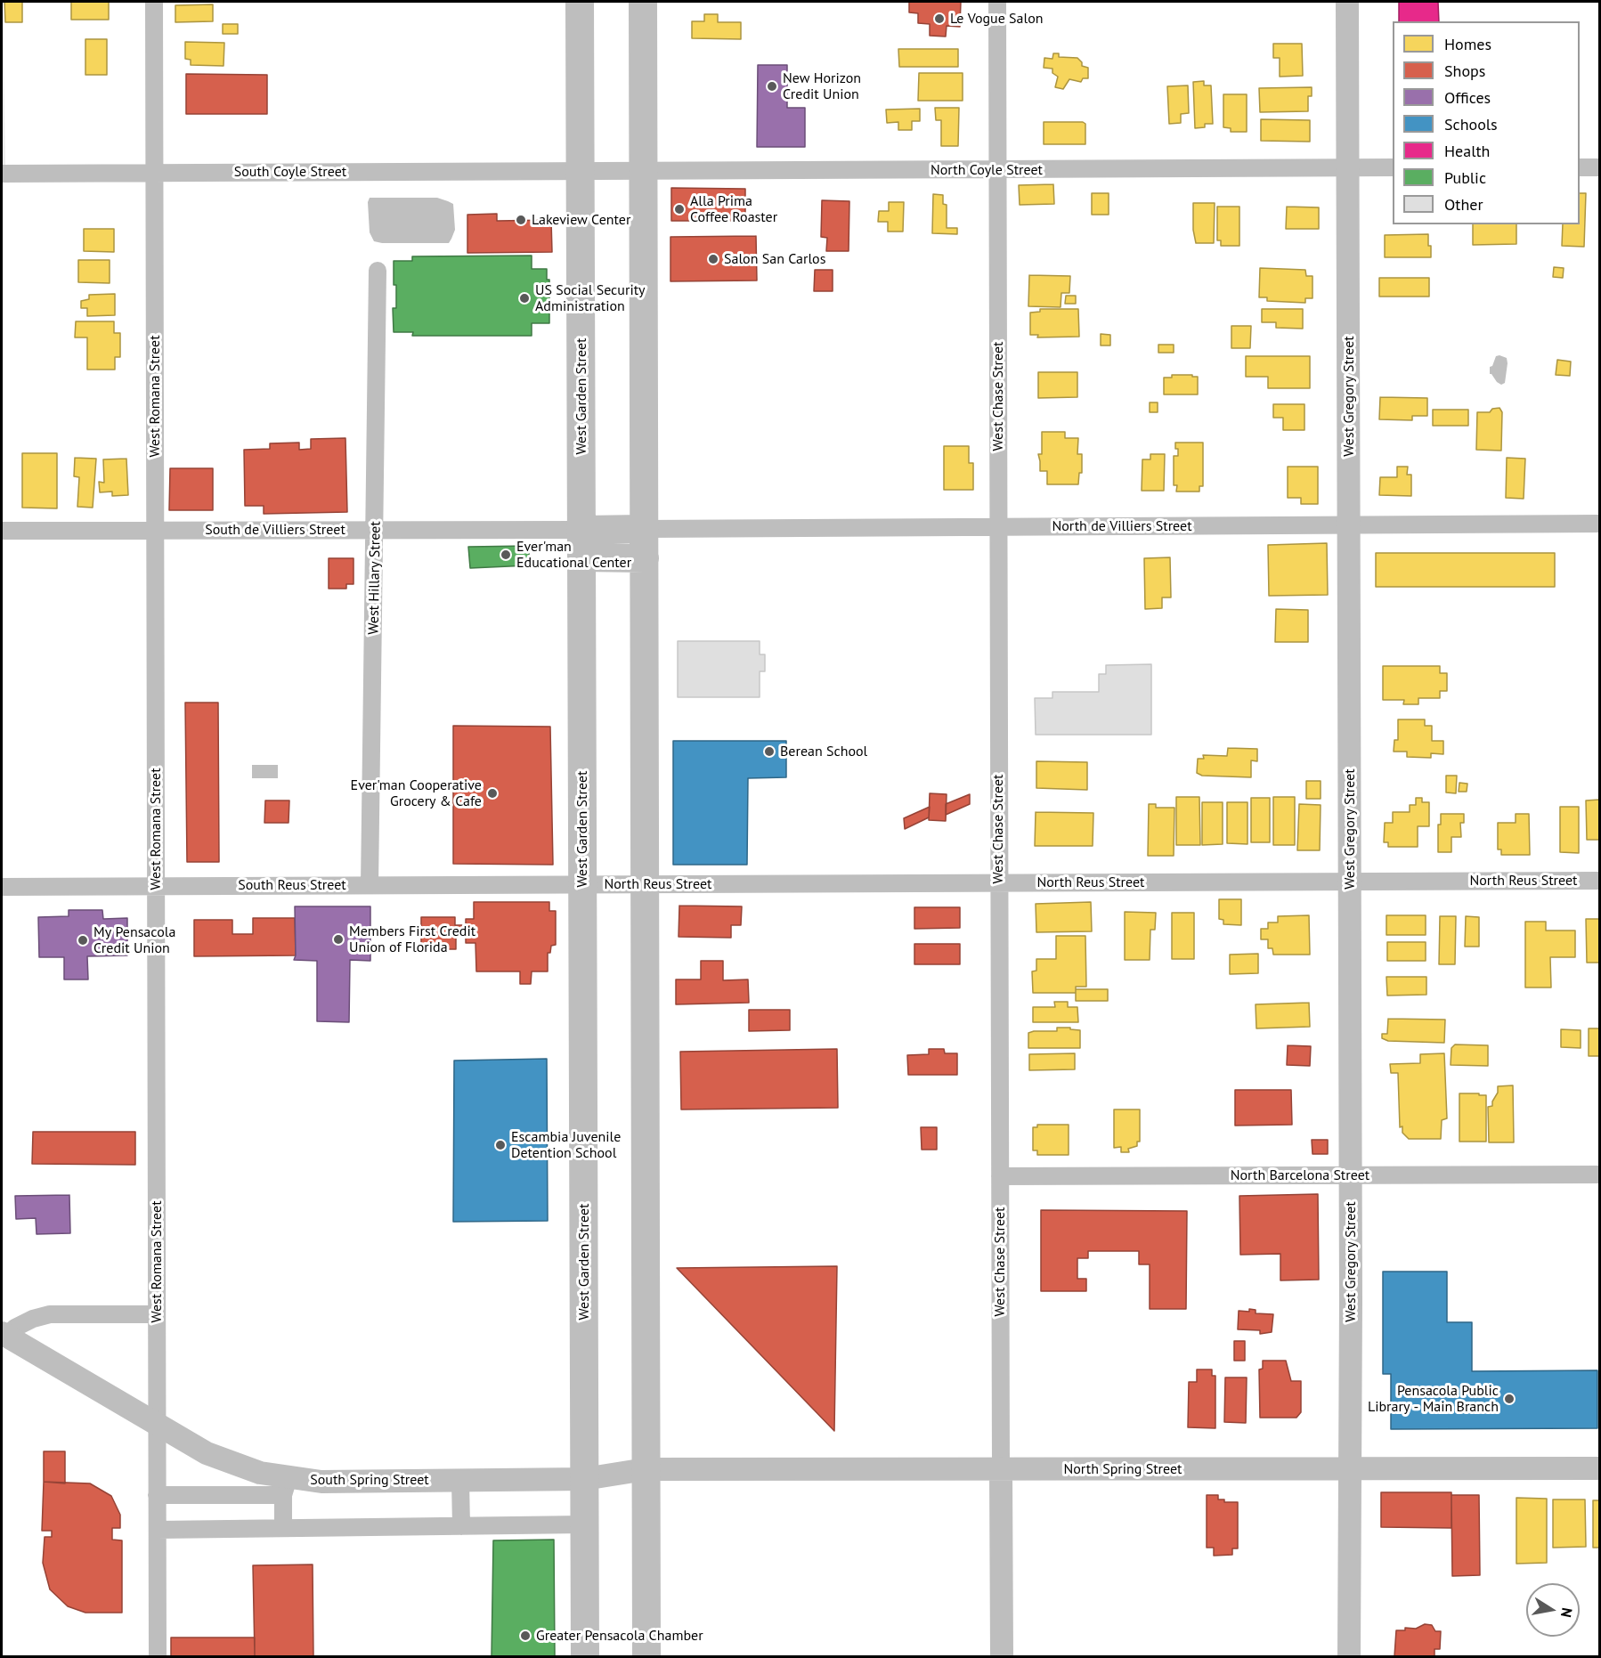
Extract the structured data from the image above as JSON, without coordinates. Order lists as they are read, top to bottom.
{
  "streets": {
    "main road": ["West Garden Street"],
    "street": [
      "North Coyle Street",
      "South Coyle Street",
      "West Romana Street",
      "West Chase Street",
      "West Gregory Street",
      "North de Villiers Street",
      "South de Villiers Street",
      "West Hillary Street",
      "North Reus Street",
      "South Reus Street",
      "North Barcelona Street",
      "North Spring Street",
      "South Spring Street"
    ]
  },
  "crossings": [
    ["North Coyle Street", "South Coyle Street"],
    ["North Coyle Street", "West Garden Street"],
    ["North Coyle Street", "West Chase Street"],
    ["North Coyle Street", "West Gregory Street"],
    ["South Coyle Street", "West Romana Street"],
    ["South Coyle Street", "West Garden Street"],
    ["West Romana Street", "South de Villiers Street"],
    ["West Romana Street", "South Reus Street"],
    ["West Romana Street", "South Spring Street"],
    ["West Garden Street", "South de Villiers Street"],
    ["West Garden Street", "North Reus Street"],
    ["West Garden Street", "South Reus Street"],
    ["West Garden Street", "South Spring Street"],
    ["West Chase Street", "North de Villiers Street"],
    ["West Chase Street", "North Reus Street"],
    ["West Chase Street", "North Barcelona Street"],
    ["West Chase Street", "North Spring Street"],
    ["West Gregory Street", "North de Villiers Street"],
    ["West Gregory Street", "North Reus Street"],
    ["West Gregory Street", "North Barcelona Street"],
    ["West Gregory Street", "North Spring Street"],
    ["South de Villiers Street", "West Hillary Street"],
    ["West Hillary Street", "South Reus Street"],
    ["North Reus Street", "South Reus Street"],
    ["North Spring Street", "South Spring Street"]
  ],
  "places": [
    "Le Vogue Salon",
    "New Horizon Credit Union",
    "Alla Prima Coffee Roaster",
    "Lakeview Center",
    "Salon San Carlos",
    "US Social Security Administration",
    "Ever'man Educational Center",
    "Berean School",
    "Ever'man Cooperative Grocery & Cafe",
    "Members First Credit Union of Florida",
    "My Pensacola Credit Union",
    "Escambia Juvenile Detention School",
    "Pensacola Public Library - Main Branch",
    "Greater Pensacola Chamber"
  ],
  "legend": [
    "Homes",
    "Shops",
    "Offices",
    "Schools",
    "Health",
    "Public",
    "Other"
  ],
  "north": "right"
}
